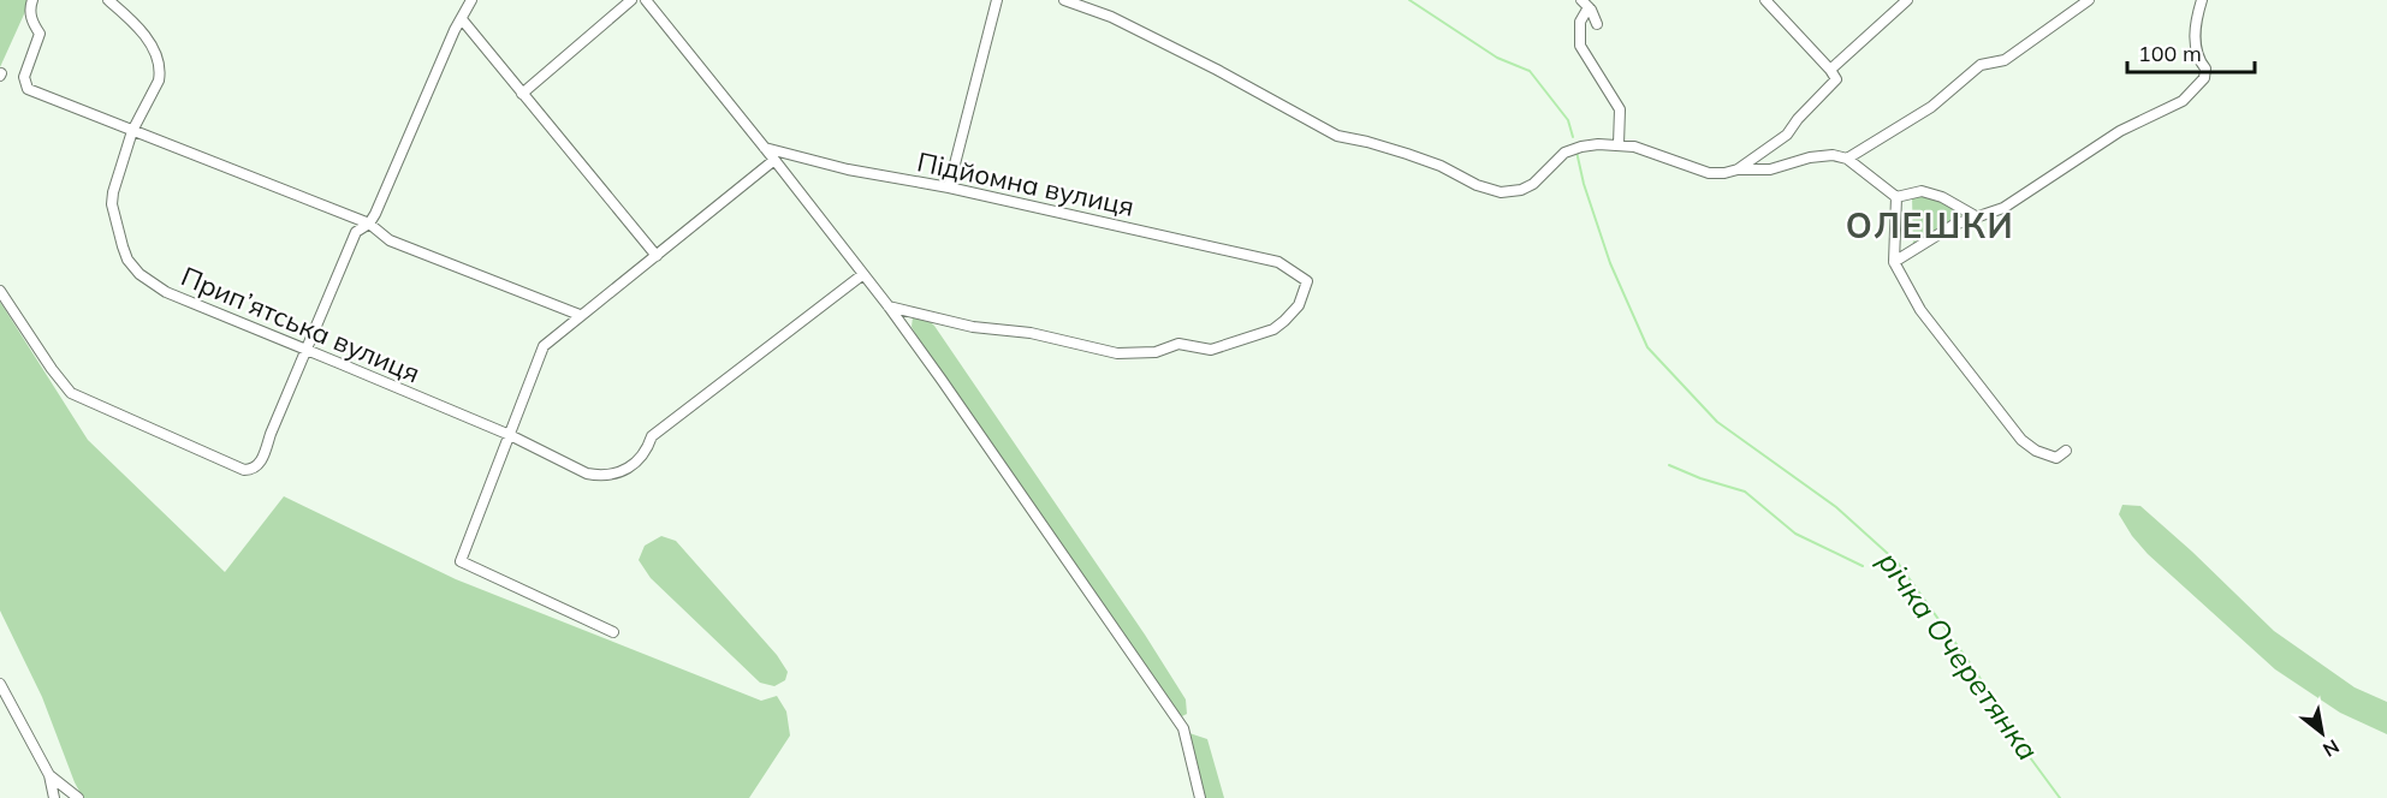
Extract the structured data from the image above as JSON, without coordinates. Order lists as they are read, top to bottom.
{
  "streets": {
    "street": ["Підйомна вулиця", "Прип’ятська вулиця"]
  },
  "districts": ["ОЛЕШКИ"],
  "water": ["річка Очеретянка"],
  "scale_bar": "100 m",
  "north": "bottom right"
}
